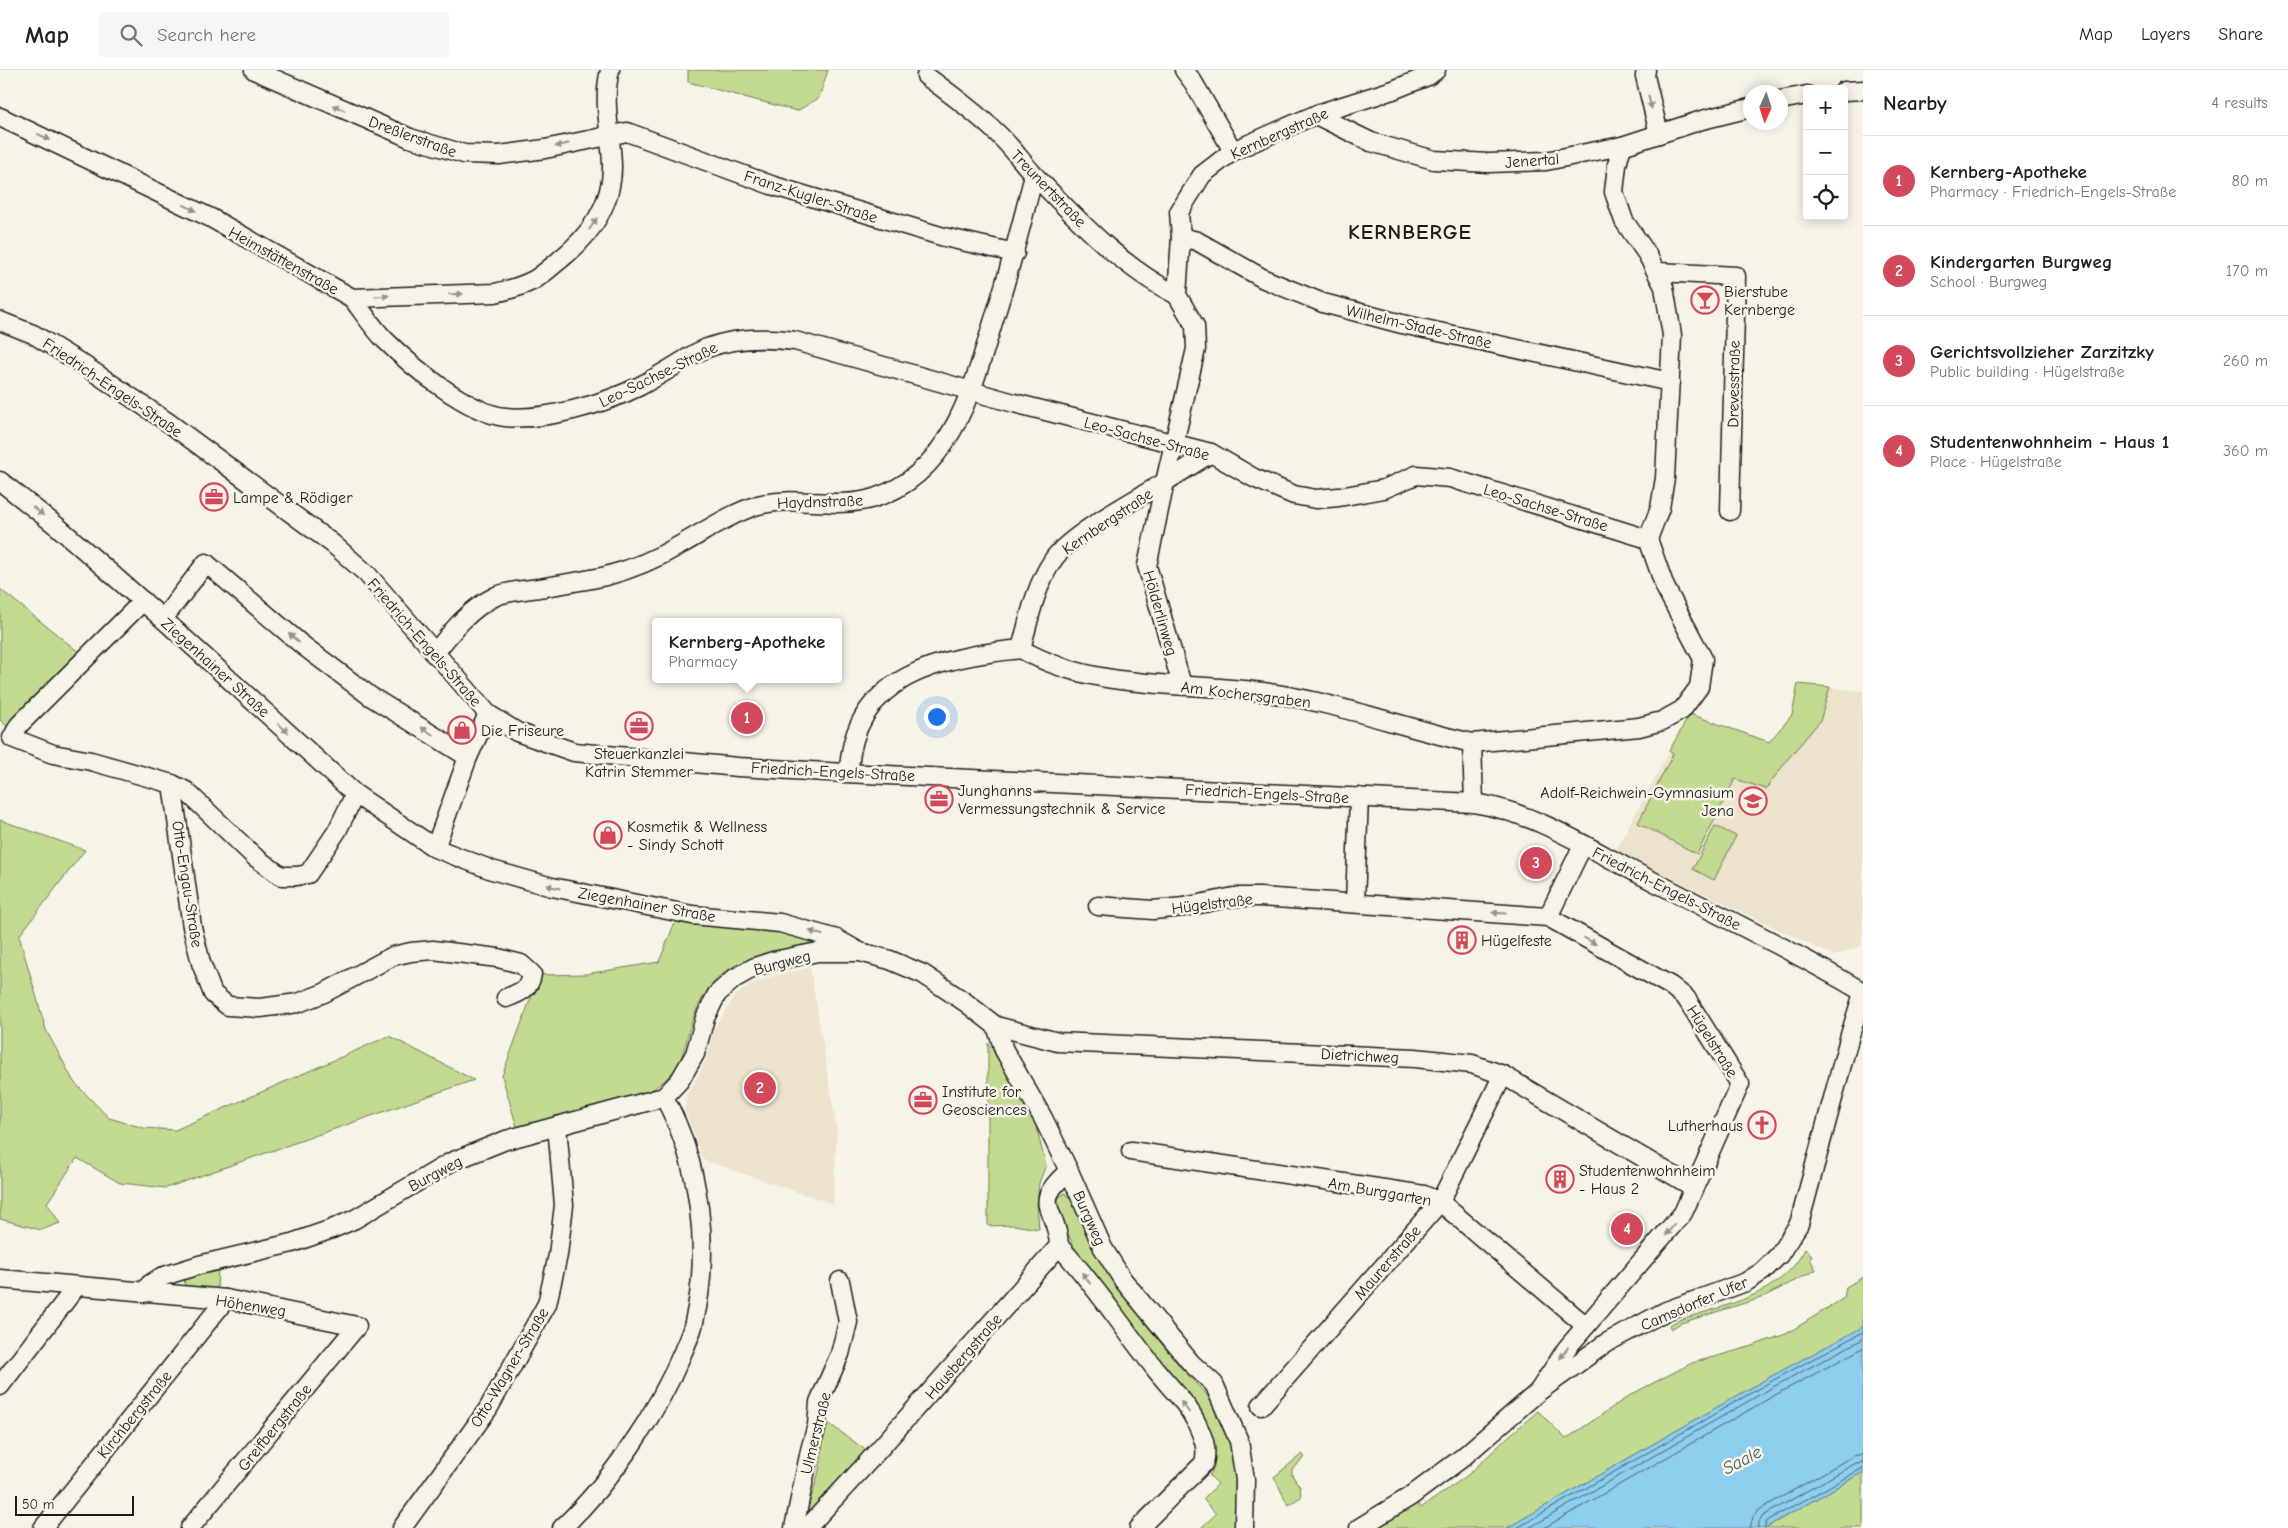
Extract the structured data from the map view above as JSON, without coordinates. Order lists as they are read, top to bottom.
{
  "streets": {
    "street": [
      "Kernbergstraße",
      "Dreßlerstraße",
      "Jenertal",
      "Treunertstraße",
      "Franz-Kugler-Straße",
      "Heimstättenstraße",
      "Wilhelm-Stade-Straße",
      "Leo-Sachse-Straße",
      "Drevesstraße",
      "Friedrich-Engels-Straße",
      "Haydnstraße",
      "Hölderlinweg",
      "Ziegenhainer Straße",
      "Am Kochersgraben",
      "Otto-Engau-Straße",
      "Hügelstraße",
      "Burgweg",
      "Dietrichweg",
      "Am Burggarten",
      "Maurerstraße",
      "Camsdorfer Ufer",
      "Höhenweg",
      "Hausbergstraße",
      "Otto-Wagner-Straße",
      "Kirchbergstraße",
      "Greifbergstraße",
      "Ulmerstraße"
    ]
  },
  "crossings": [
    ["Kernbergstraße", "Jenertal"],
    ["Kernbergstraße", "Treunertstraße"],
    ["Kernbergstraße", "Wilhelm-Stade-Straße"],
    ["Kernbergstraße", "Leo-Sachse-Straße"],
    ["Kernbergstraße", "Hölderlinweg"],
    ["Kernbergstraße", "Am Kochersgraben"],
    ["Dreßlerstraße", "Franz-Kugler-Straße"],
    ["Dreßlerstraße", "Heimstättenstraße"],
    ["Treunertstraße", "Haydnstraße"],
    ["Franz-Kugler-Straße", "Heimstättenstraße"],
    ["Franz-Kugler-Straße", "Haydnstraße"],
    ["Heimstättenstraße", "Leo-Sachse-Straße"],
    ["Leo-Sachse-Straße", "Haydnstraße"],
    ["Friedrich-Engels-Straße", "Haydnstraße"],
    ["Friedrich-Engels-Straße", "Camsdorfer Ufer"],
    ["Hölderlinweg", "Am Kochersgraben"],
    ["Ziegenhainer Straße", "Otto-Engau-Straße"],
    ["Ziegenhainer Straße", "Burgweg"],
    ["Hügelstraße", "Dietrichweg"],
    ["Hügelstraße", "Am Burggarten"],
    ["Hügelstraße", "Camsdorfer Ufer"],
    ["Burgweg", "Dietrichweg"],
    ["Burgweg", "Höhenweg"],
    ["Burgweg", "Hausbergstraße"],
    ["Burgweg", "Otto-Wagner-Straße"],
    ["Dietrichweg", "Maurerstraße"],
    ["Am Burggarten", "Maurerstraße"],
    ["Höhenweg", "Kirchbergstraße"],
    ["Höhenweg", "Greifbergstraße"]
  ],
  "one_way": ["Dreßlerstraße", "Heimstättenstraße"],
  "districts": ["KERNBERGE"],
  "water": ["Saale"],
  "places": {
    "bar": ["Bierstube Kernberge"],
    "office": [
      "Lampe & Rödiger",
      "Steuerkanzlei Katrin Stemmer",
      "Junghanns Vermessungstechnik & Service",
      "Institute for Geosciences"
    ],
    "shop": ["Die Friseure", "Kosmetik & Wellness - Sindy Schott"],
    "school or university": ["Adolf-Reichwein-Gymnasium Jena"],
    "building": ["Hügelfeste", "Studentenwohnheim - Haus 2"],
    "church": ["Lutherhaus"]
  },
  "scale_bar": "50 m",
  "north": "bottom",
  "page": {
    "header": "Map",
    "search": "Search here",
    "nav": ["Map", "Layers", "Share"],
    "heading": ["Nearby", "4 results"],
    "map_buttons": ["+", "−"],
    "list": [
      {
        "mark": "1",
        "name": "Kernberg-Apotheke",
        "note": "Pharmacy · Friedrich-Engels-Straße",
        "value": "80 m"
      },
      {
        "mark": "2",
        "name": "Kindergarten Burgweg",
        "note": "School · Burgweg",
        "value": "170 m"
      },
      {
        "mark": "3",
        "name": "Gerichtsvollzieher Zarzitzky",
        "note": "Public building · Hügelstraße",
        "value": "260 m"
      },
      {
        "mark": "4",
        "name": "Studentenwohnheim - Haus 1",
        "note": "Place · Hügelstraße",
        "value": "360 m"
      }
    ],
    "popup": ["Kernberg-Apotheke", "Pharmacy"],
    "pins": [
      "1",
      "3",
      "2",
      "4"
    ],
    "scale": "50 m"
  }
}
